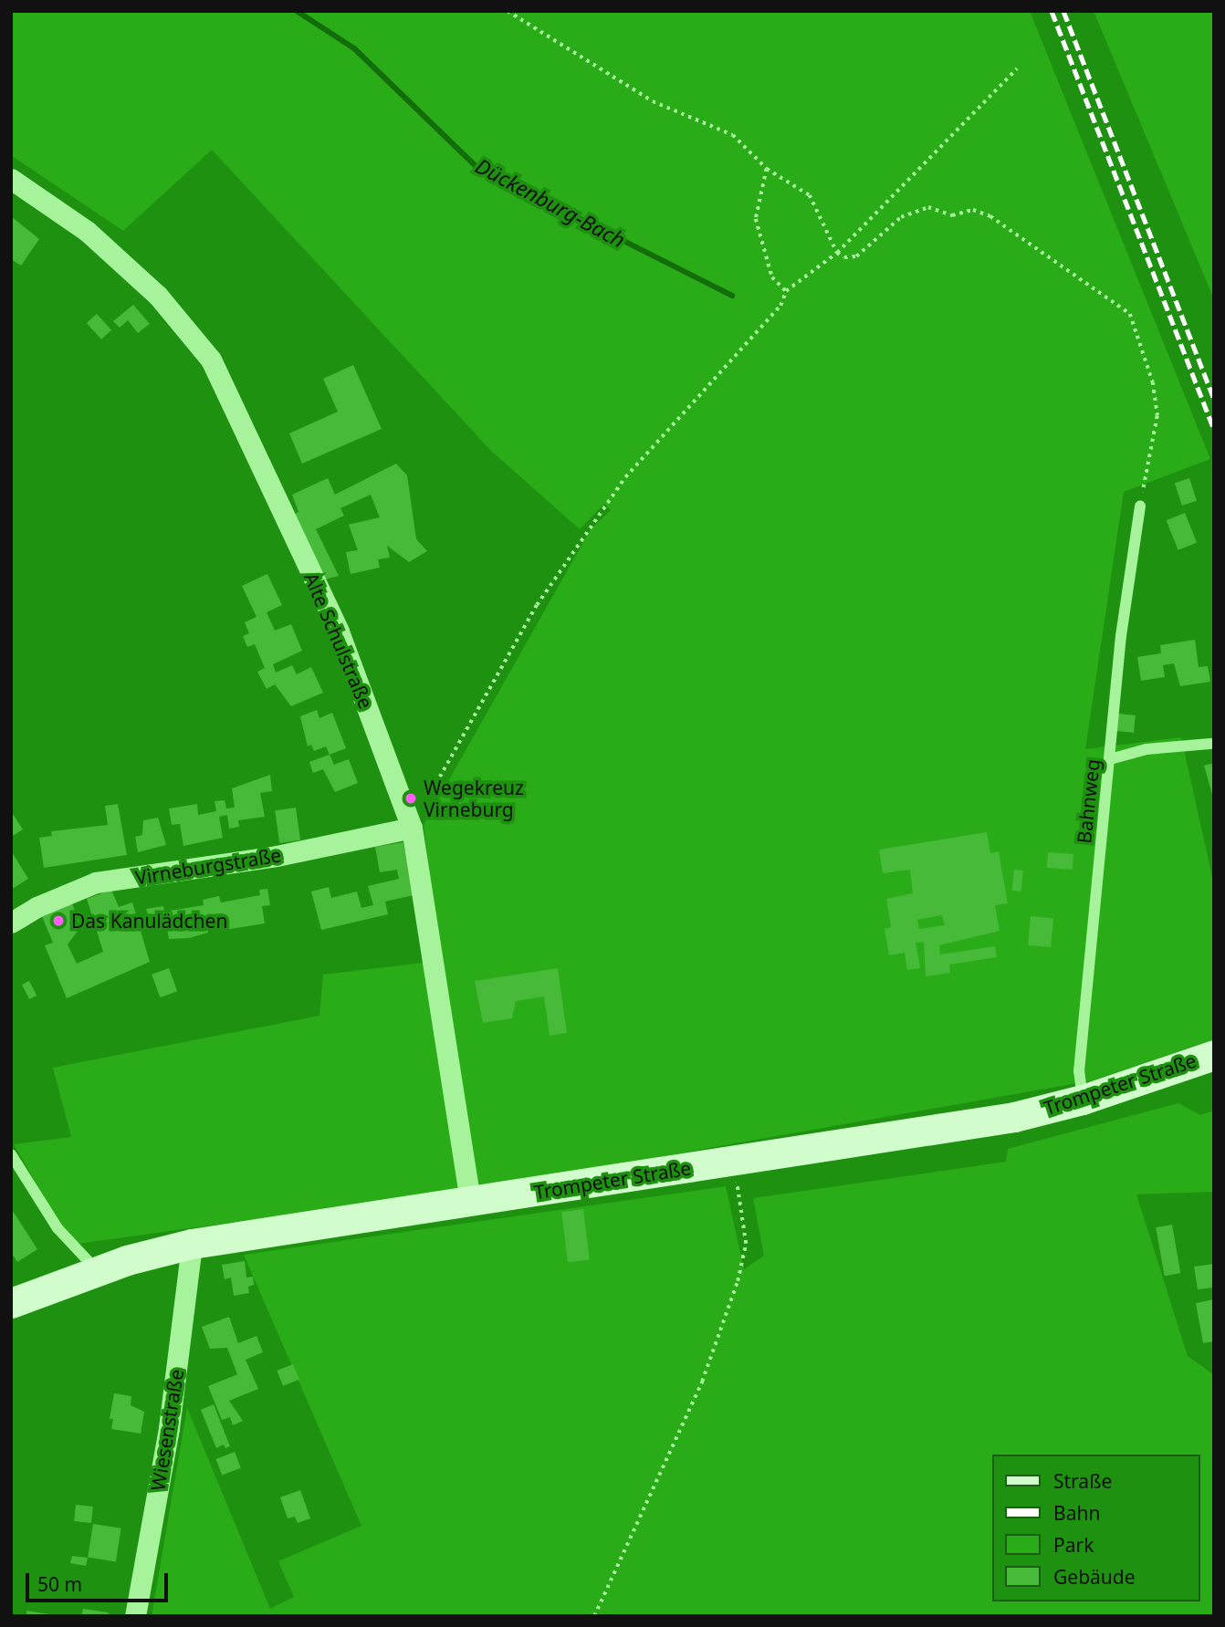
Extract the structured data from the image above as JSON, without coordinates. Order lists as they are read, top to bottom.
{
  "streets": {
    "main road": ["Trompeter Straße"],
    "street": ["Alte Schulstraße", "Virneburgstraße", "Wiesenstraße"],
    "lane": ["Bahnweg"]
  },
  "crossings": [
    ["Alte Schulstraße", "Virneburgstraße"],
    ["Alte Schulstraße", "Trompeter Straße"],
    ["Bahnweg", "Trompeter Straße"],
    ["Trompeter Straße", "Wiesenstraße"]
  ],
  "water": ["Dückenburg-Bach"],
  "places": ["Wegekreuz Virneburg", "Das Kanulädchen"],
  "legend": [
    "Straße",
    "Bahn",
    "Park",
    "Gebäude"
  ],
  "scale_bar": "50 m"
}
